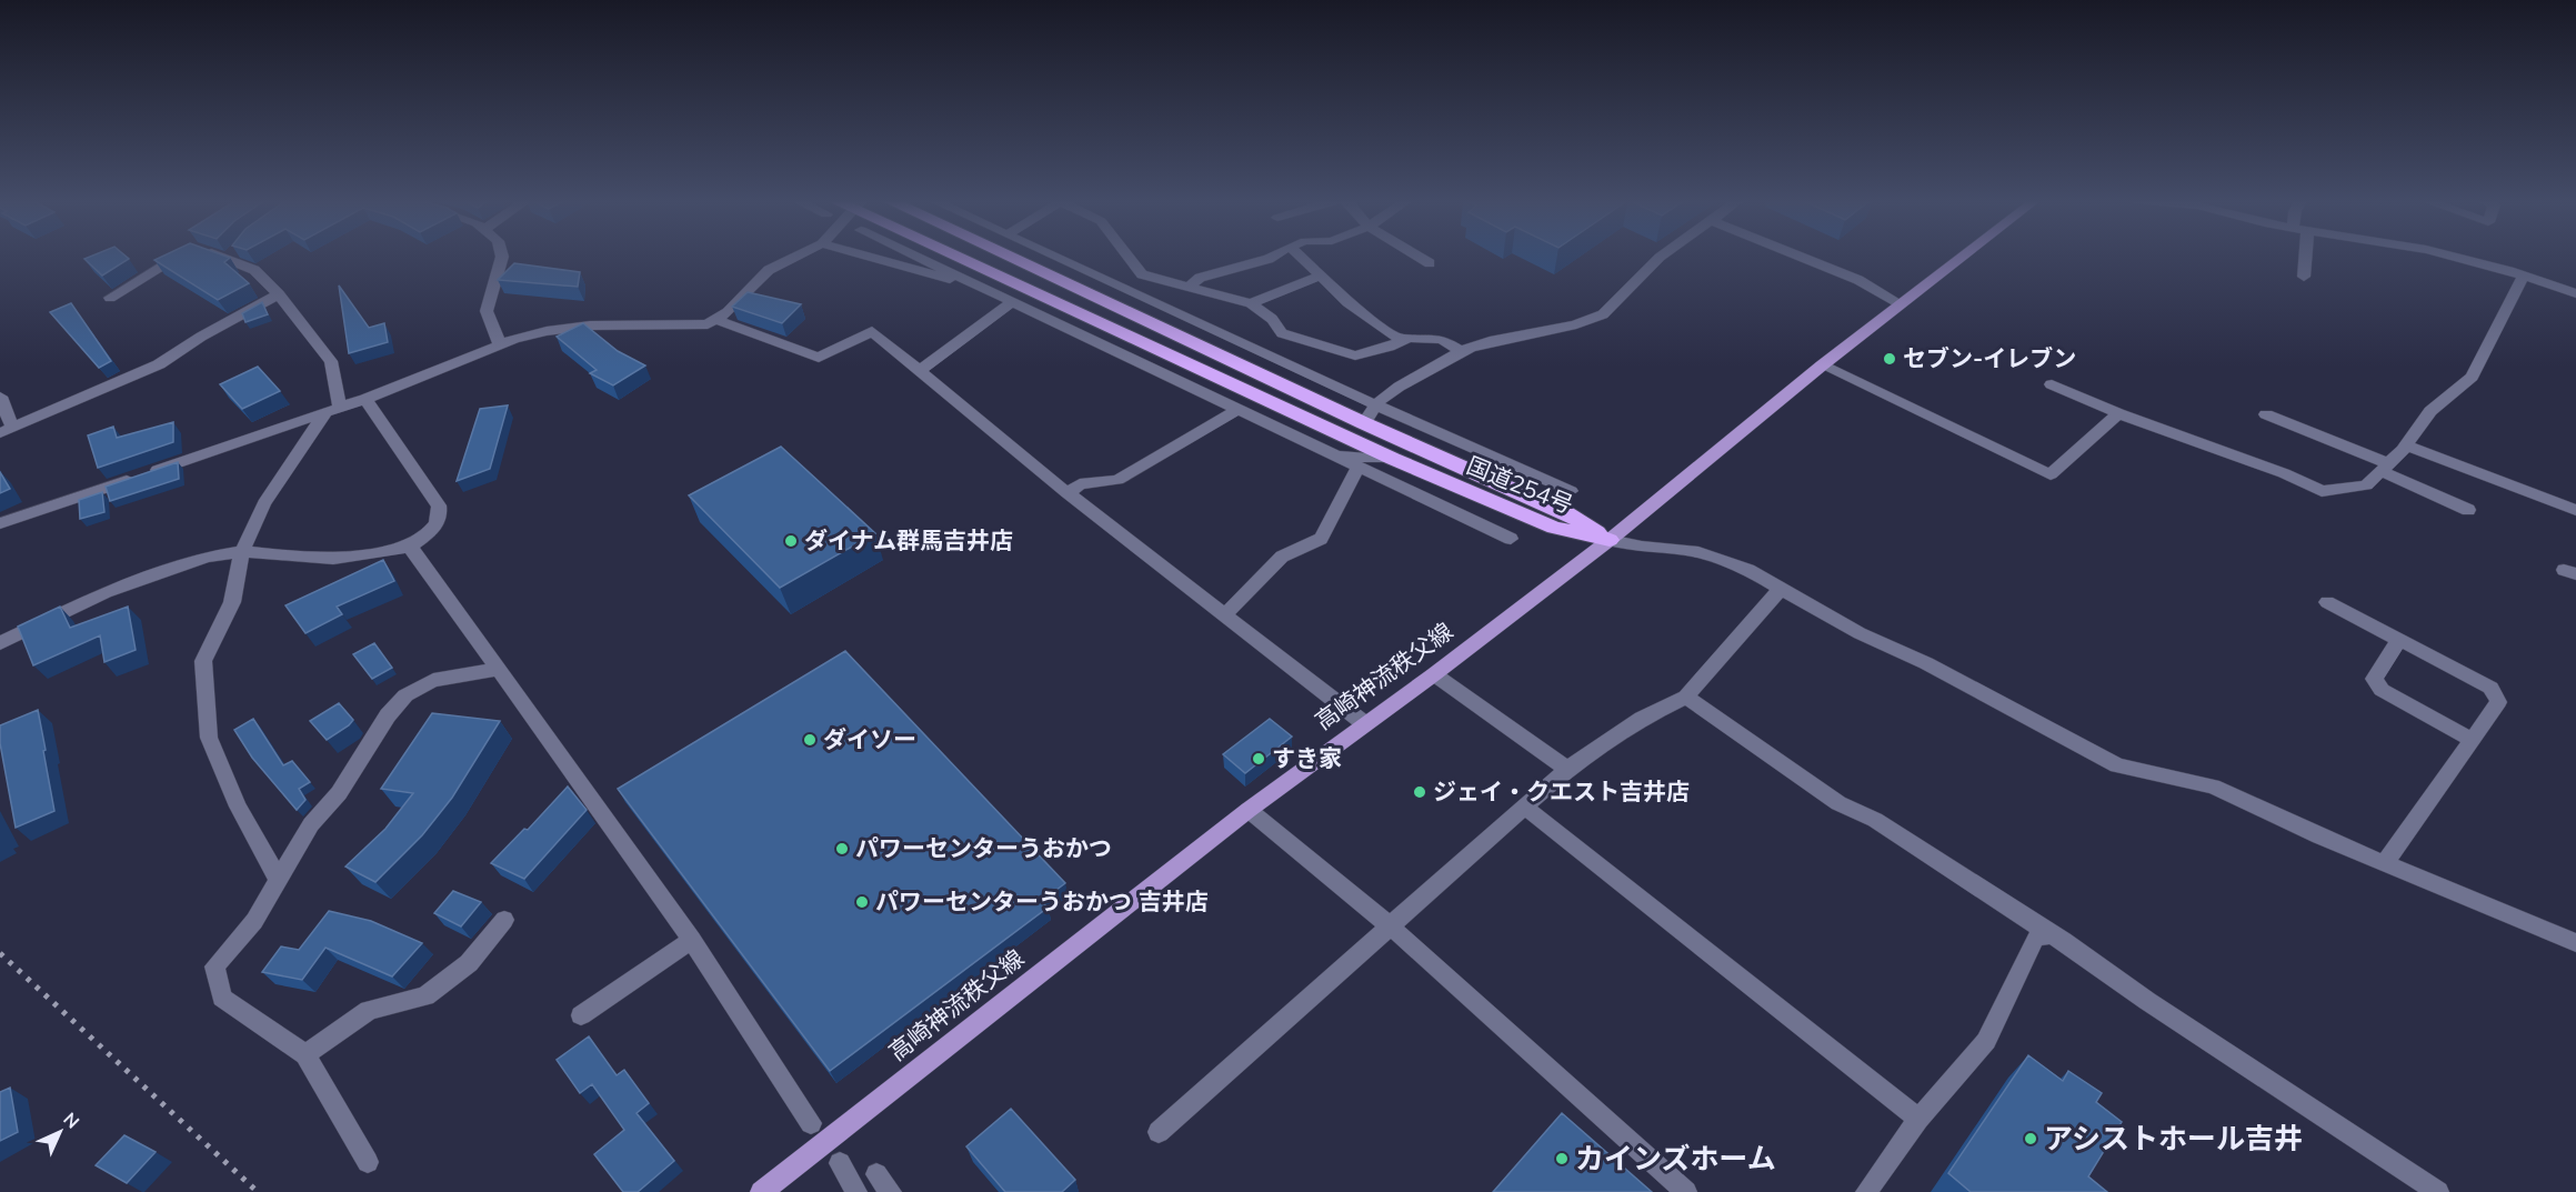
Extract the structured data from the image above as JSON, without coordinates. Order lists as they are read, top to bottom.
{
  "streets": {
    "highway": ["国道254号"],
    "main road": ["高崎神流秩父線"]
  },
  "crossings": [
    ["国道254号", "高崎神流秩父線"]
  ],
  "places": [
    "セブン-イレブン",
    "ダイナム群馬吉井店",
    "ダイソー",
    "すき家",
    "ジェイ・クエスト吉井店",
    "パワーセンターうおかつ",
    "パワーセンターうおかつ 吉井店",
    "アシストホール吉井",
    "カインズホーム"
  ],
  "north": "top right"
}
